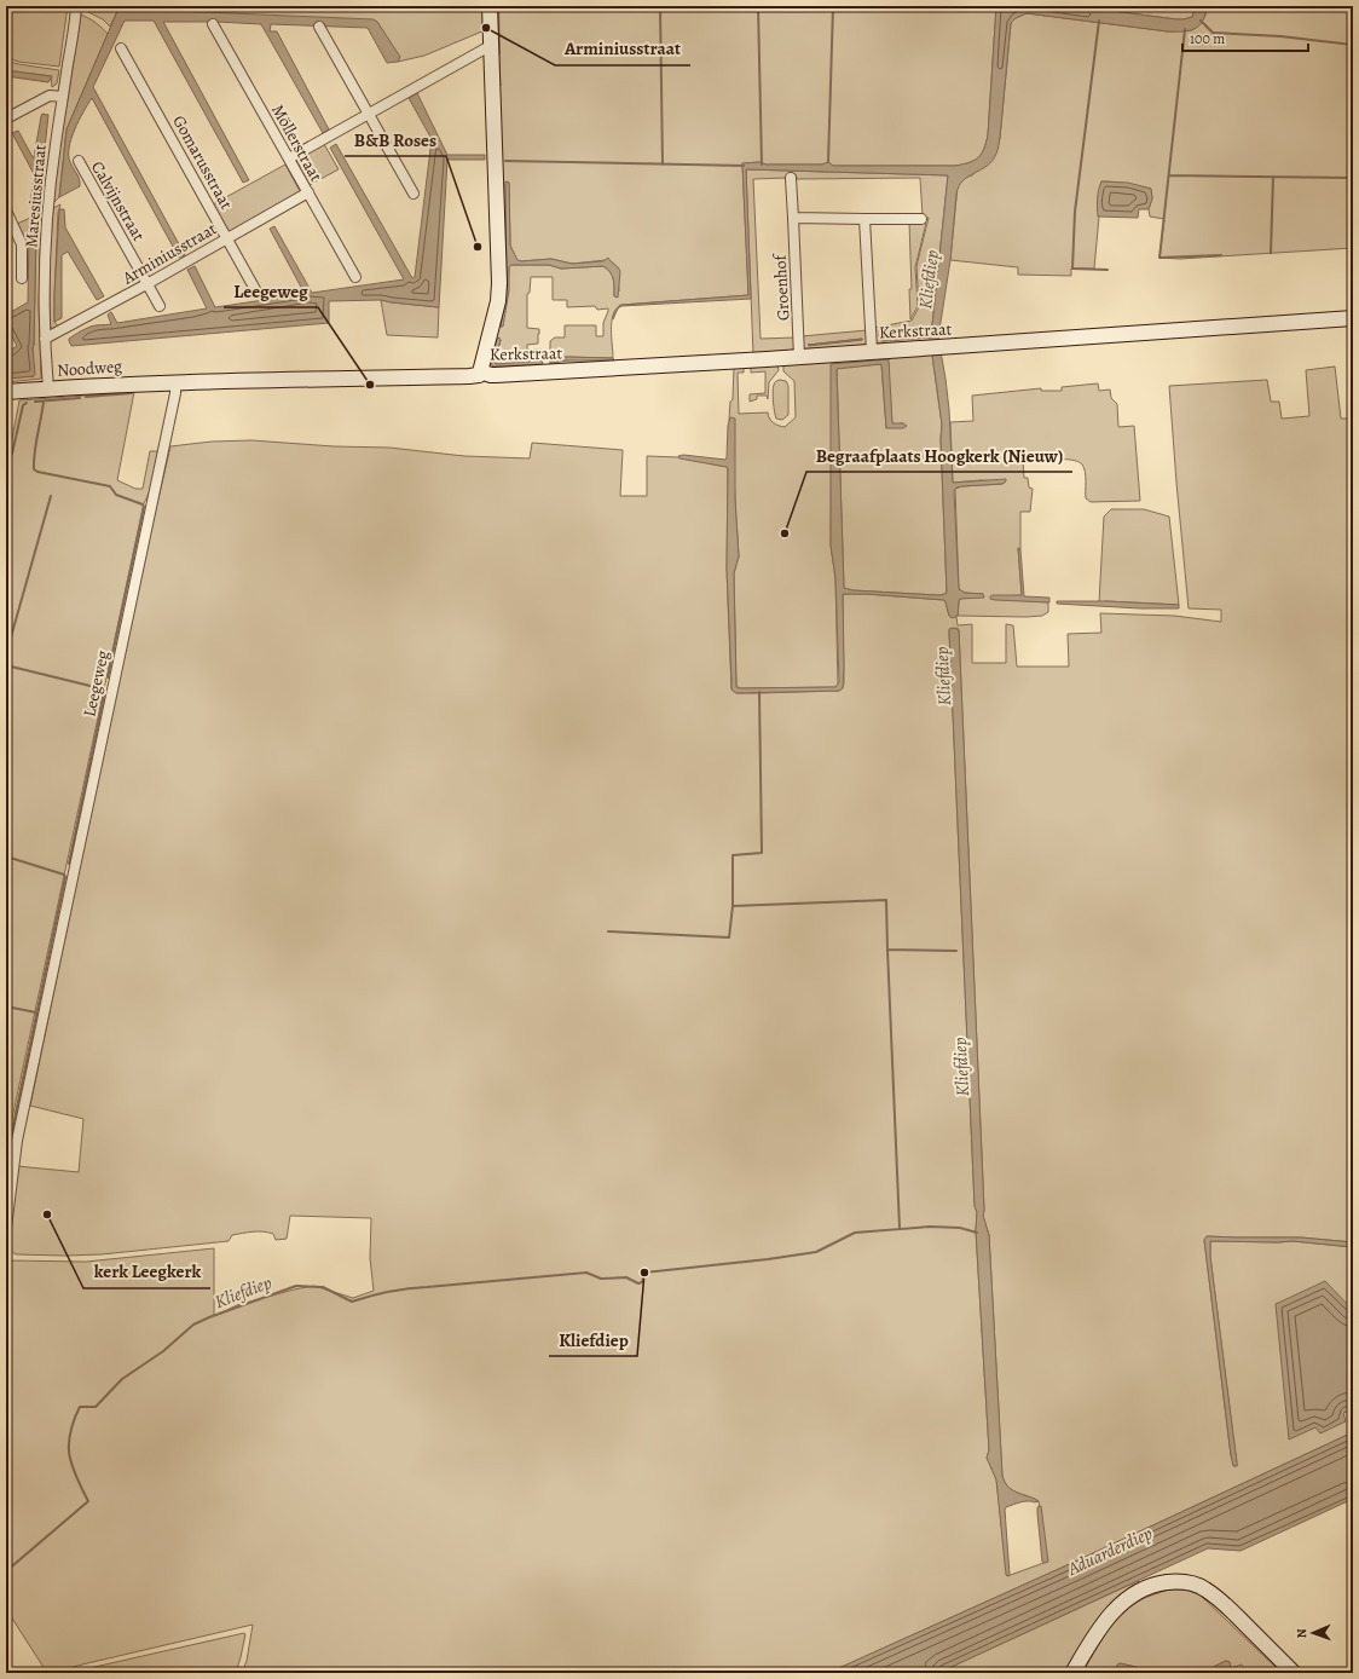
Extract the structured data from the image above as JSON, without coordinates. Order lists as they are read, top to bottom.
{
  "streets": {
    "street": [
      "Möllerstraat",
      "Gomarusstraat",
      "Maresiusstraat",
      "Calvijnstraat",
      "Arminiusstraat",
      "Groenhof",
      "Kerkstraat",
      "Noodweg",
      "Leegeweg"
    ]
  },
  "crossings": [
    ["Möllerstraat", "Arminiusstraat"],
    ["Gomarusstraat", "Arminiusstraat"],
    ["Maresiusstraat", "Arminiusstraat"],
    ["Maresiusstraat", "Noodweg"],
    ["Calvijnstraat", "Arminiusstraat"],
    ["Groenhof", "Kerkstraat"],
    ["Noodweg", "Leegeweg"]
  ],
  "water": ["Kliefdiep", "Aduarderdiep"],
  "places": [
    "Arminiusstraat",
    "B&B Roses",
    "Leegeweg",
    "Begraafplaats Hoogkerk (Nieuw)",
    "kerk Leegkerk",
    "Kliefdiep"
  ],
  "scale_bar": "100 m",
  "north": "left"
}
